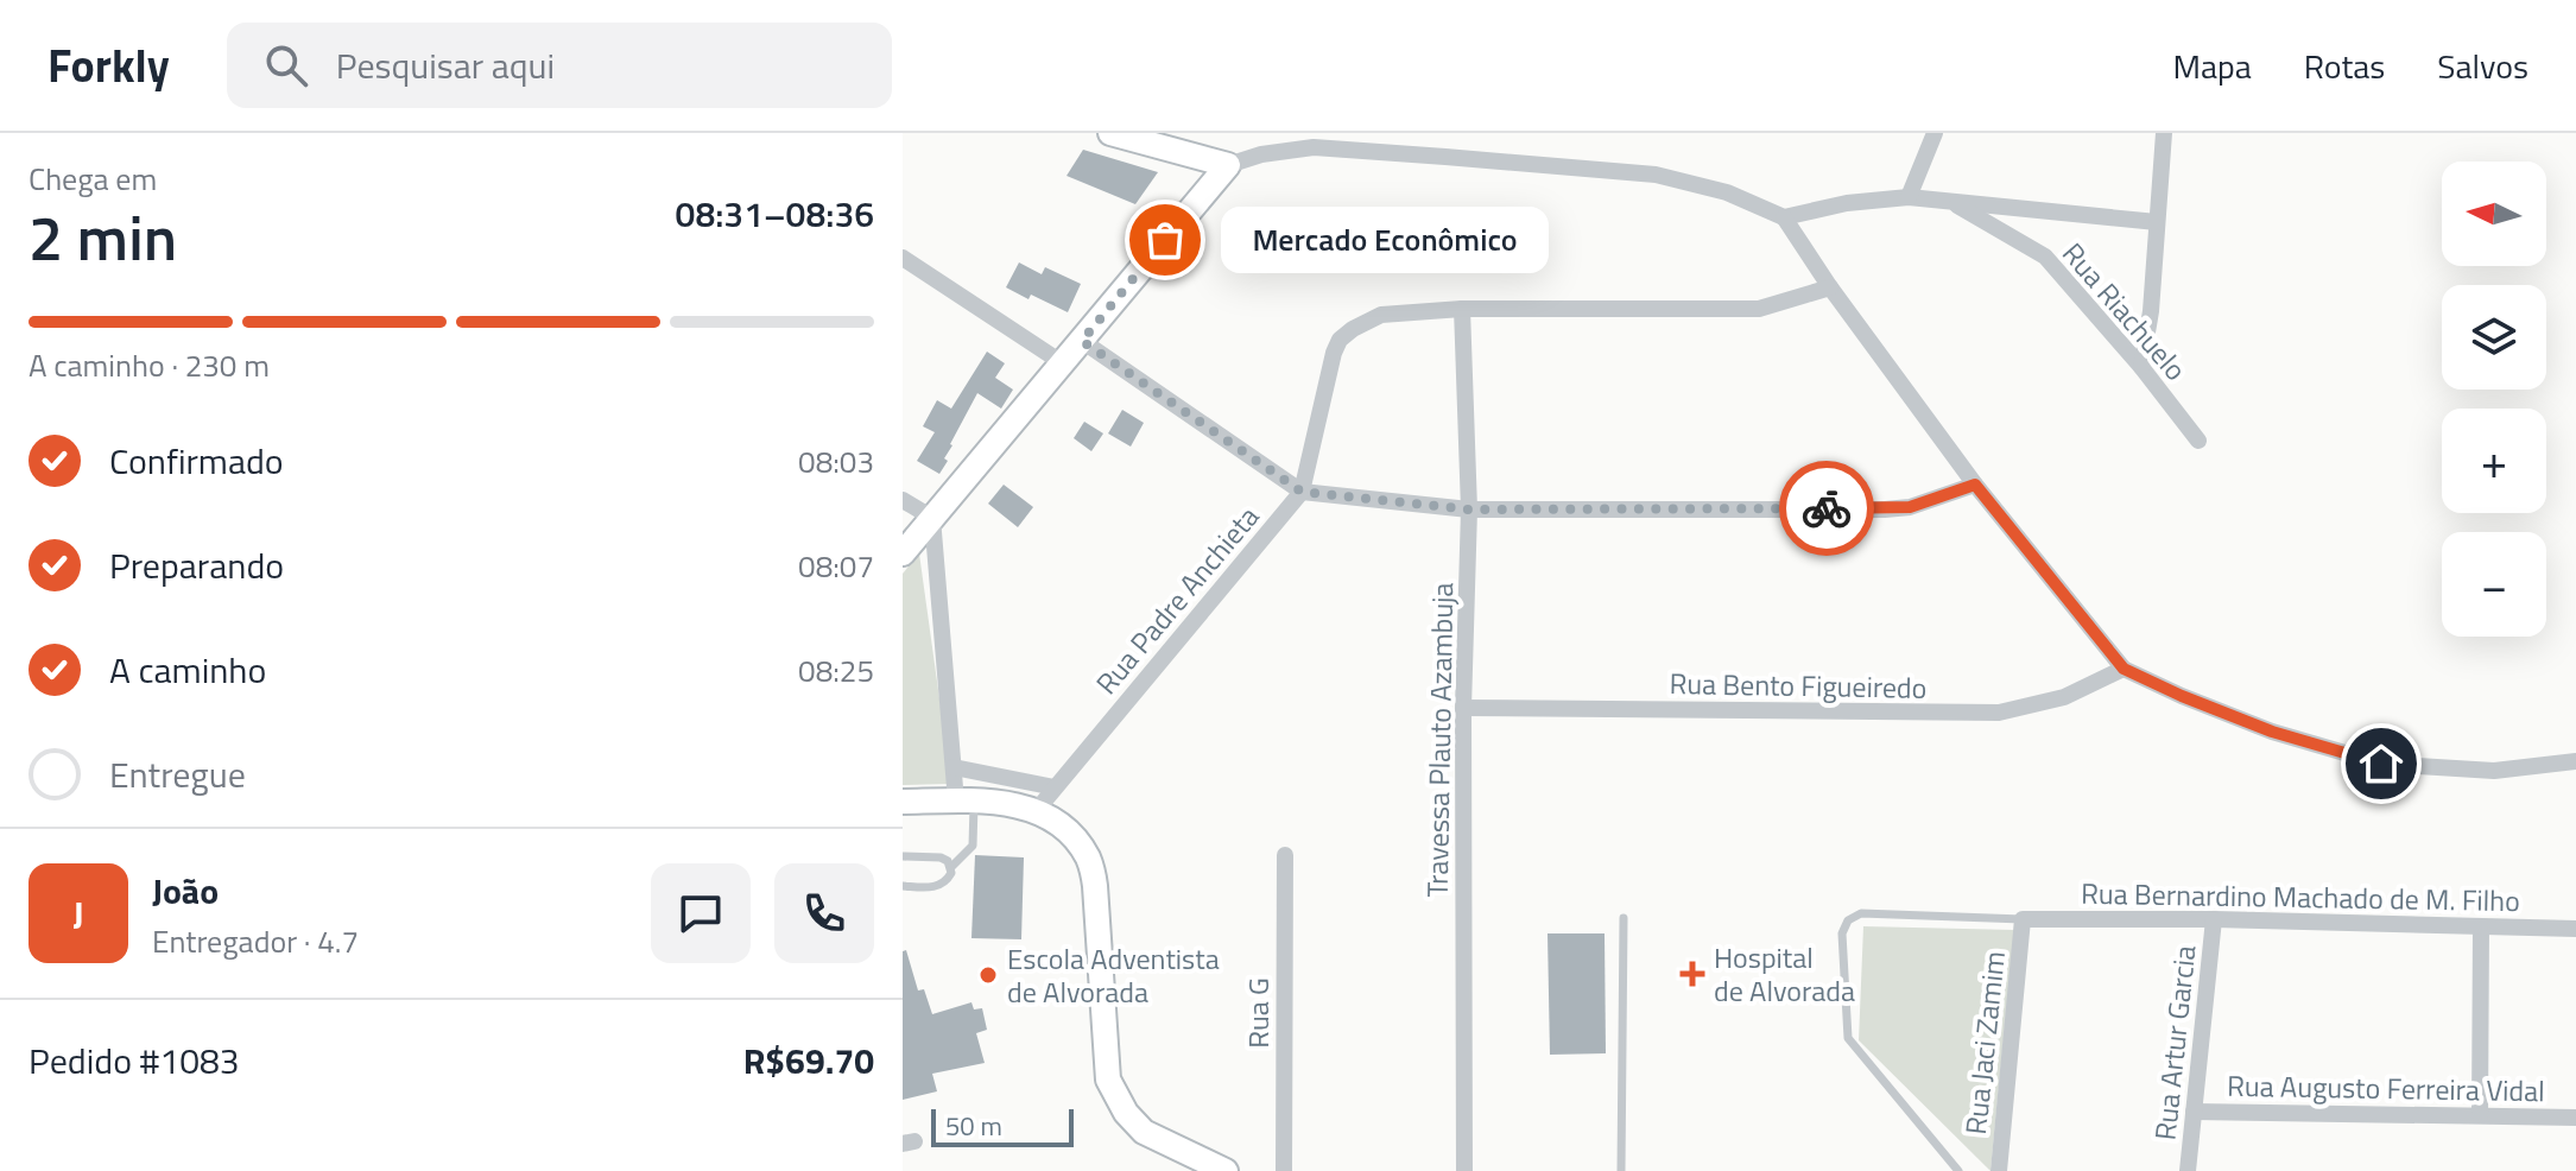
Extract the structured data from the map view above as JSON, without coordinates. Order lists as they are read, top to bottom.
{
  "streets": {
    "street": [
      "Rua Riachuelo",
      "Rua Padre Anchieta",
      "Rua Bento Figueiredo",
      "Travessa Plauto Azambuja",
      "Rua Bernardino Machado de M. Filho",
      "Rua G",
      "Rua Jaci Zamim",
      "Rua Artur Garcia",
      "Rua Augusto Ferreira Vidal"
    ]
  },
  "crossings": [
    ["Rua Padre Anchieta", "Travessa Plauto Azambuja"],
    ["Rua Bento Figueiredo", "Travessa Plauto Azambuja"],
    ["Rua Bernardino Machado de M. Filho", "Rua Jaci Zamim"],
    ["Rua Bernardino Machado de M. Filho", "Rua Artur Garcia"],
    ["Rua Artur Garcia", "Rua Augusto Ferreira Vidal"]
  ],
  "places": {
    "other": ["Mercado Econômico", "Escola Adventista de Alvorada"],
    "health": ["Hospital de Alvorada"]
  },
  "scale_bar": "50 m",
  "north": "left",
  "page": {
    "header": "Forkly",
    "search": "Pesquisar aqui",
    "nav": ["Mapa", "Rotas", "Salvos"],
    "heading": ["2 min", "Chega em", "08:31–08:36"],
    "panel": [
      "João",
      "Entregador · 4.7",
      "Pedido #1083",
      "R$69.70"
    ],
    "map_buttons": ["+", "−"],
    "bubble": "Mercado Econômico",
    "bar": "A caminho · 230 m",
    "list": [
      ["Confirmado", "08:03"],
      ["Preparando", "08:07"],
      ["A caminho", "08:25"],
      "Entregue"
    ],
    "round": "J",
    "scale": "50 m"
  }
}
